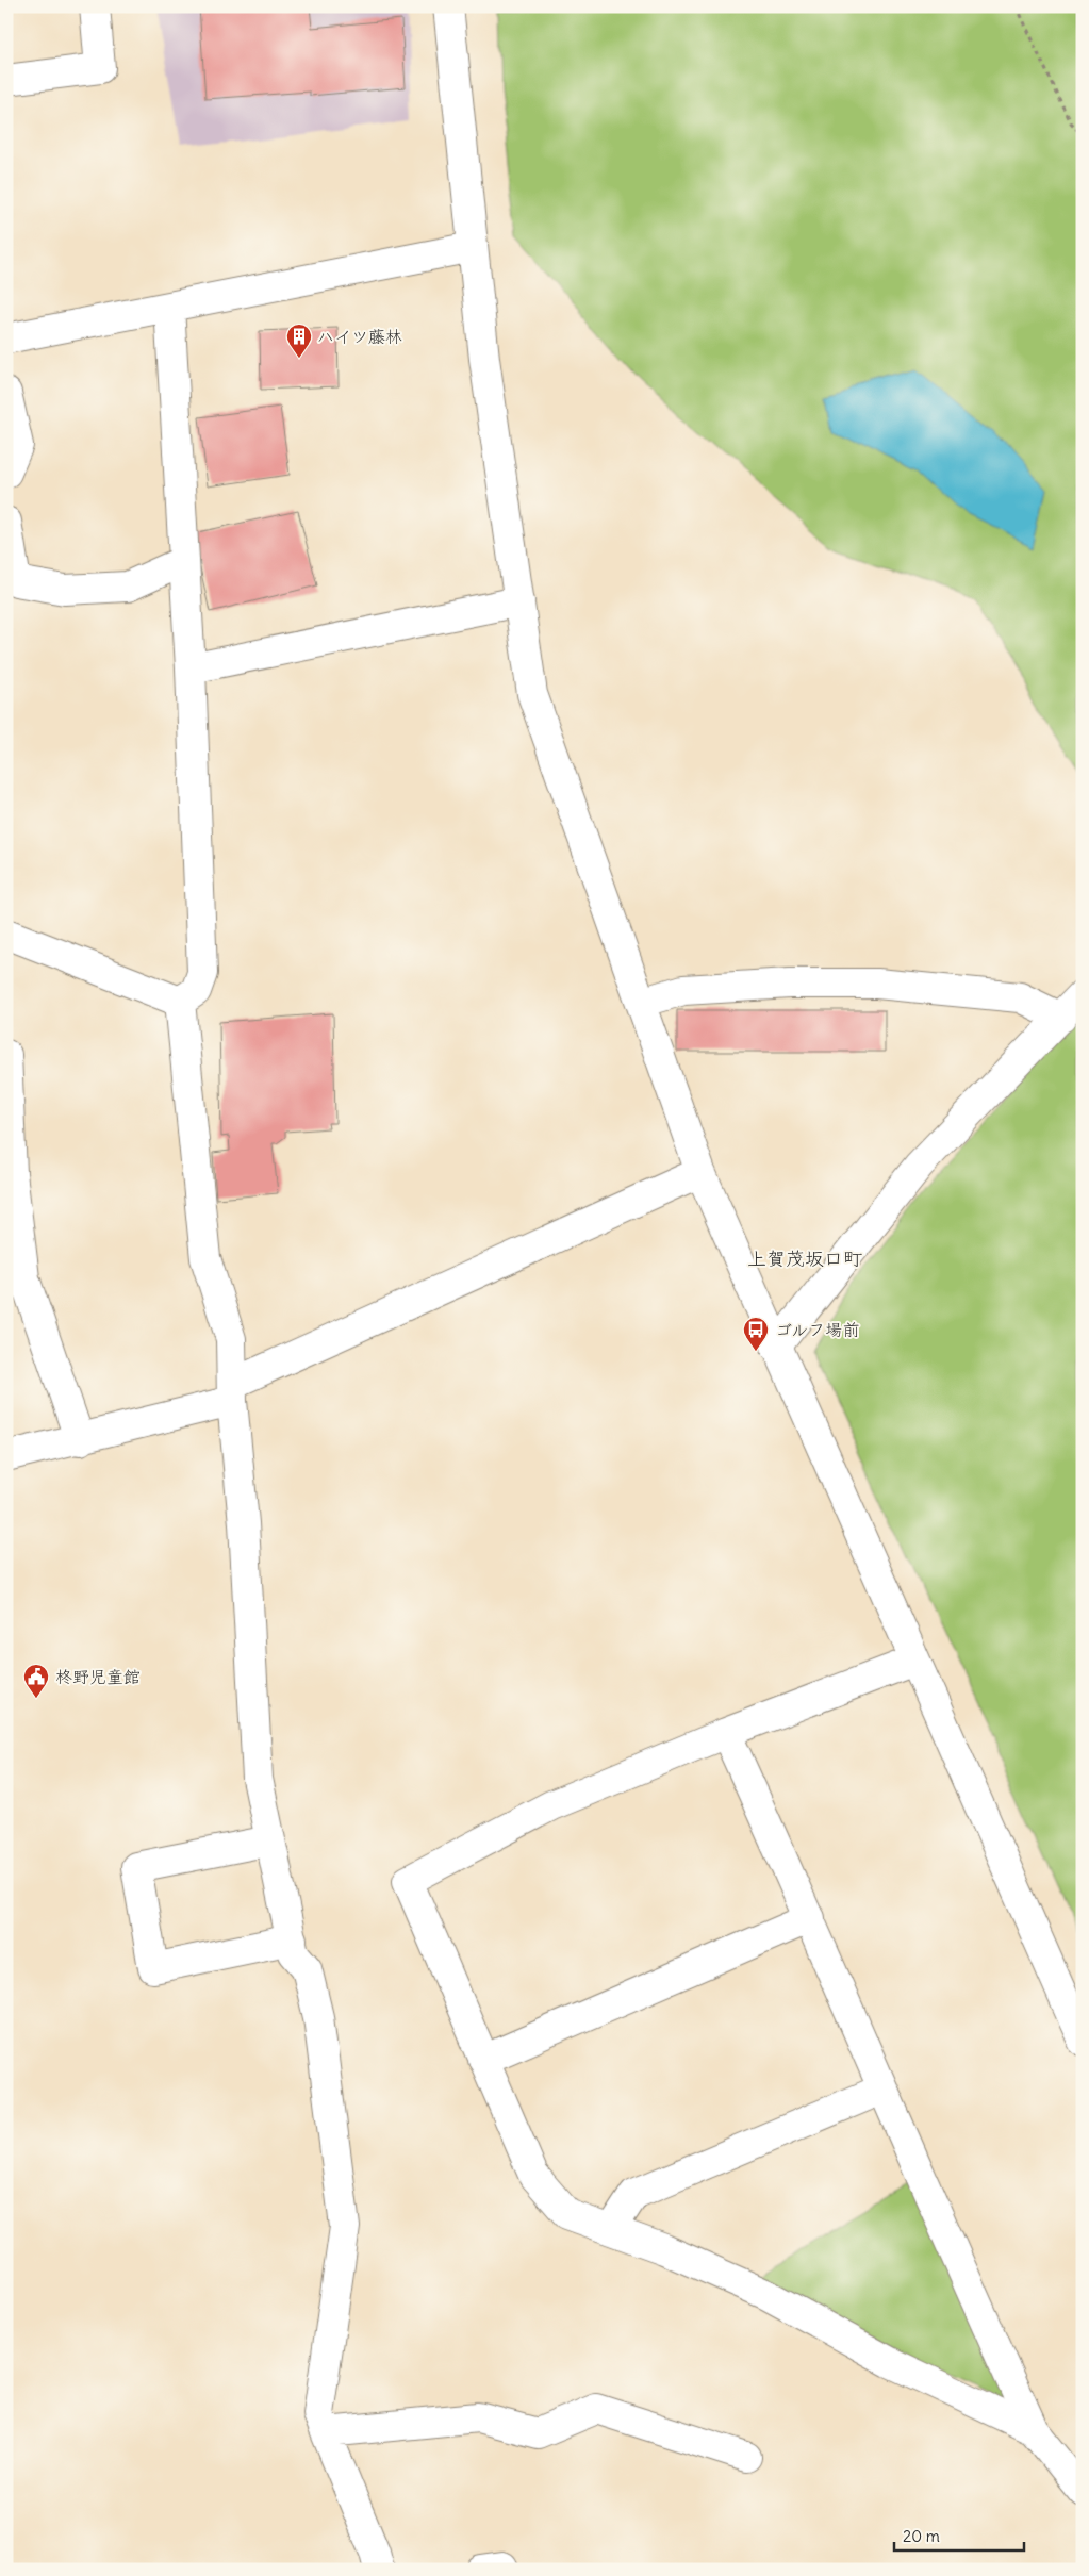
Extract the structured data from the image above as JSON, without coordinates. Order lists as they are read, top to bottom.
{
  "districts": ["上賀茂坂口町"],
  "places": {
    "building": ["ハイツ藤林"],
    "bus stop": ["ゴルフ場前"],
    "public building": ["柊野児童館"]
  },
  "scale_bar": "20 m"
}
